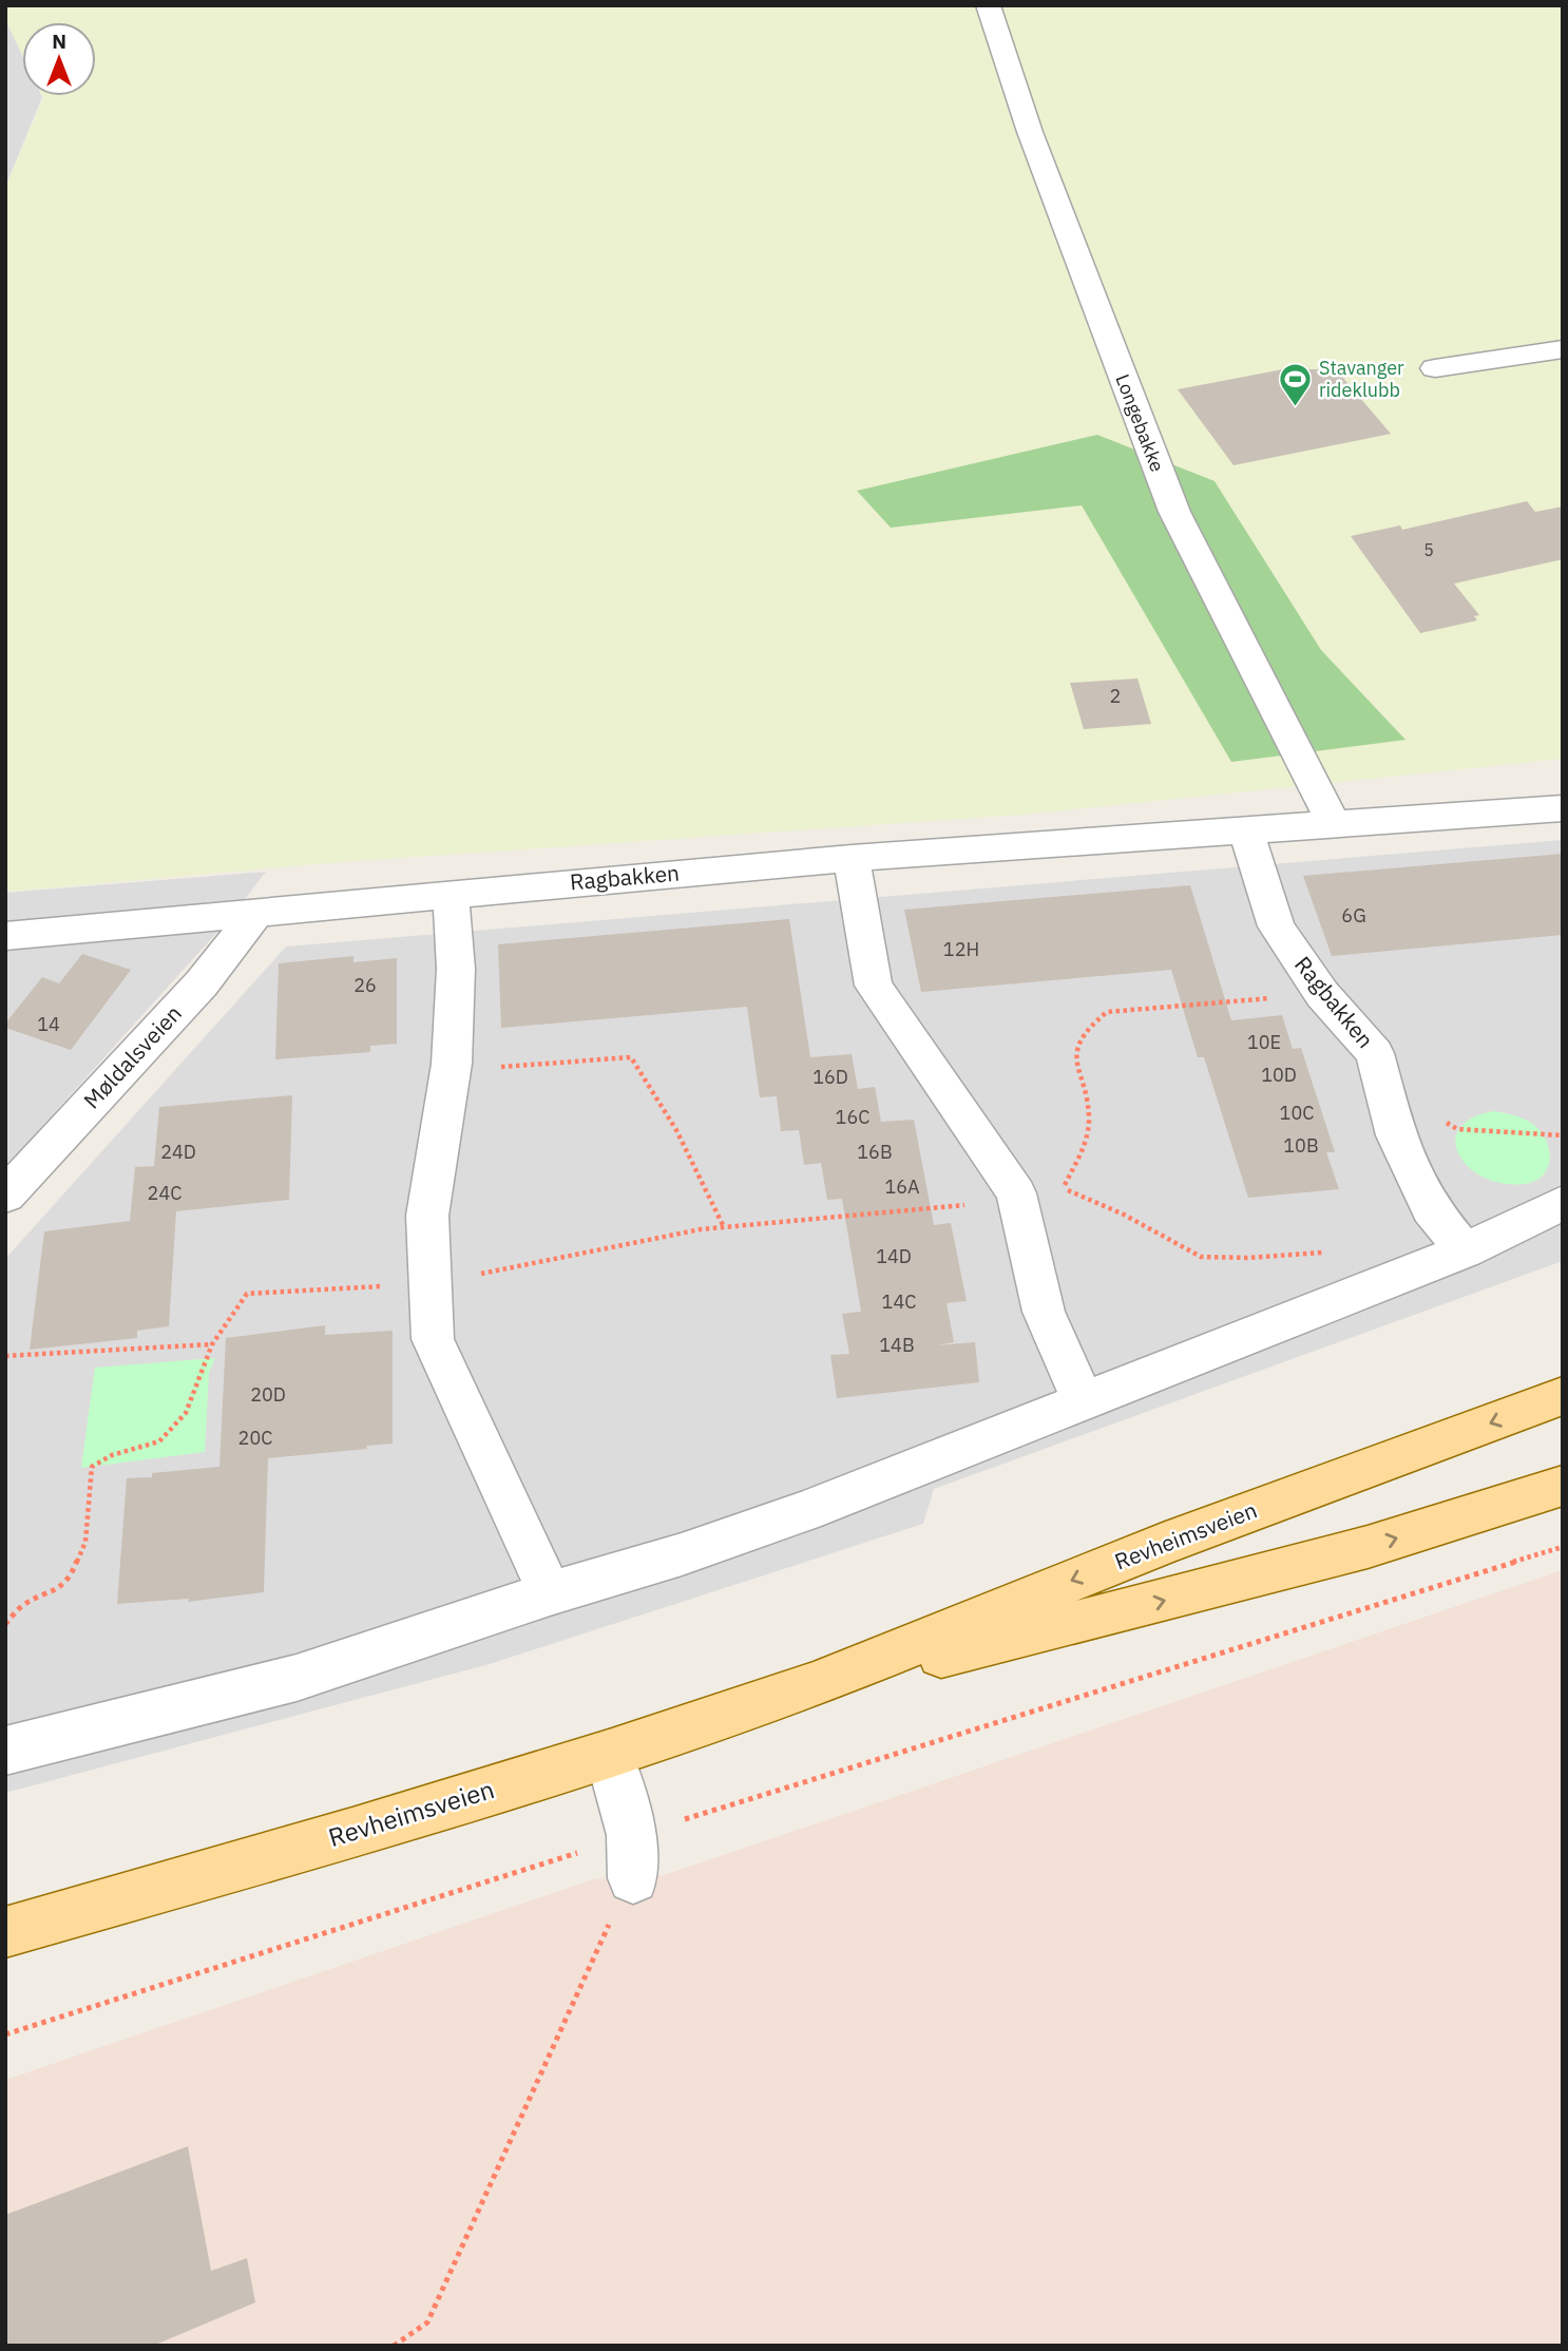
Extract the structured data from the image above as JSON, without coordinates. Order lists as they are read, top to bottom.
{
  "streets": {
    "main road": ["Revheimsveien"],
    "street": ["Longebakke", "Ragbakken", "Møldalsveien"]
  },
  "crossings": [
    ["Longebakke", "Ragbakken"],
    ["Ragbakken", "Møldalsveien"]
  ],
  "places": {
    "sports": ["Stavanger rideklubb"]
  },
  "house_numbers": [
    "5",
    "2",
    "6G",
    "12H",
    "26",
    "14",
    "10E",
    "10D",
    "16D",
    "10C",
    "16C",
    "10B",
    "24D",
    "16B",
    "16A",
    "24C",
    "14D",
    "14C",
    "14B",
    "20D",
    "20C"
  ],
  "north": "top"
}
